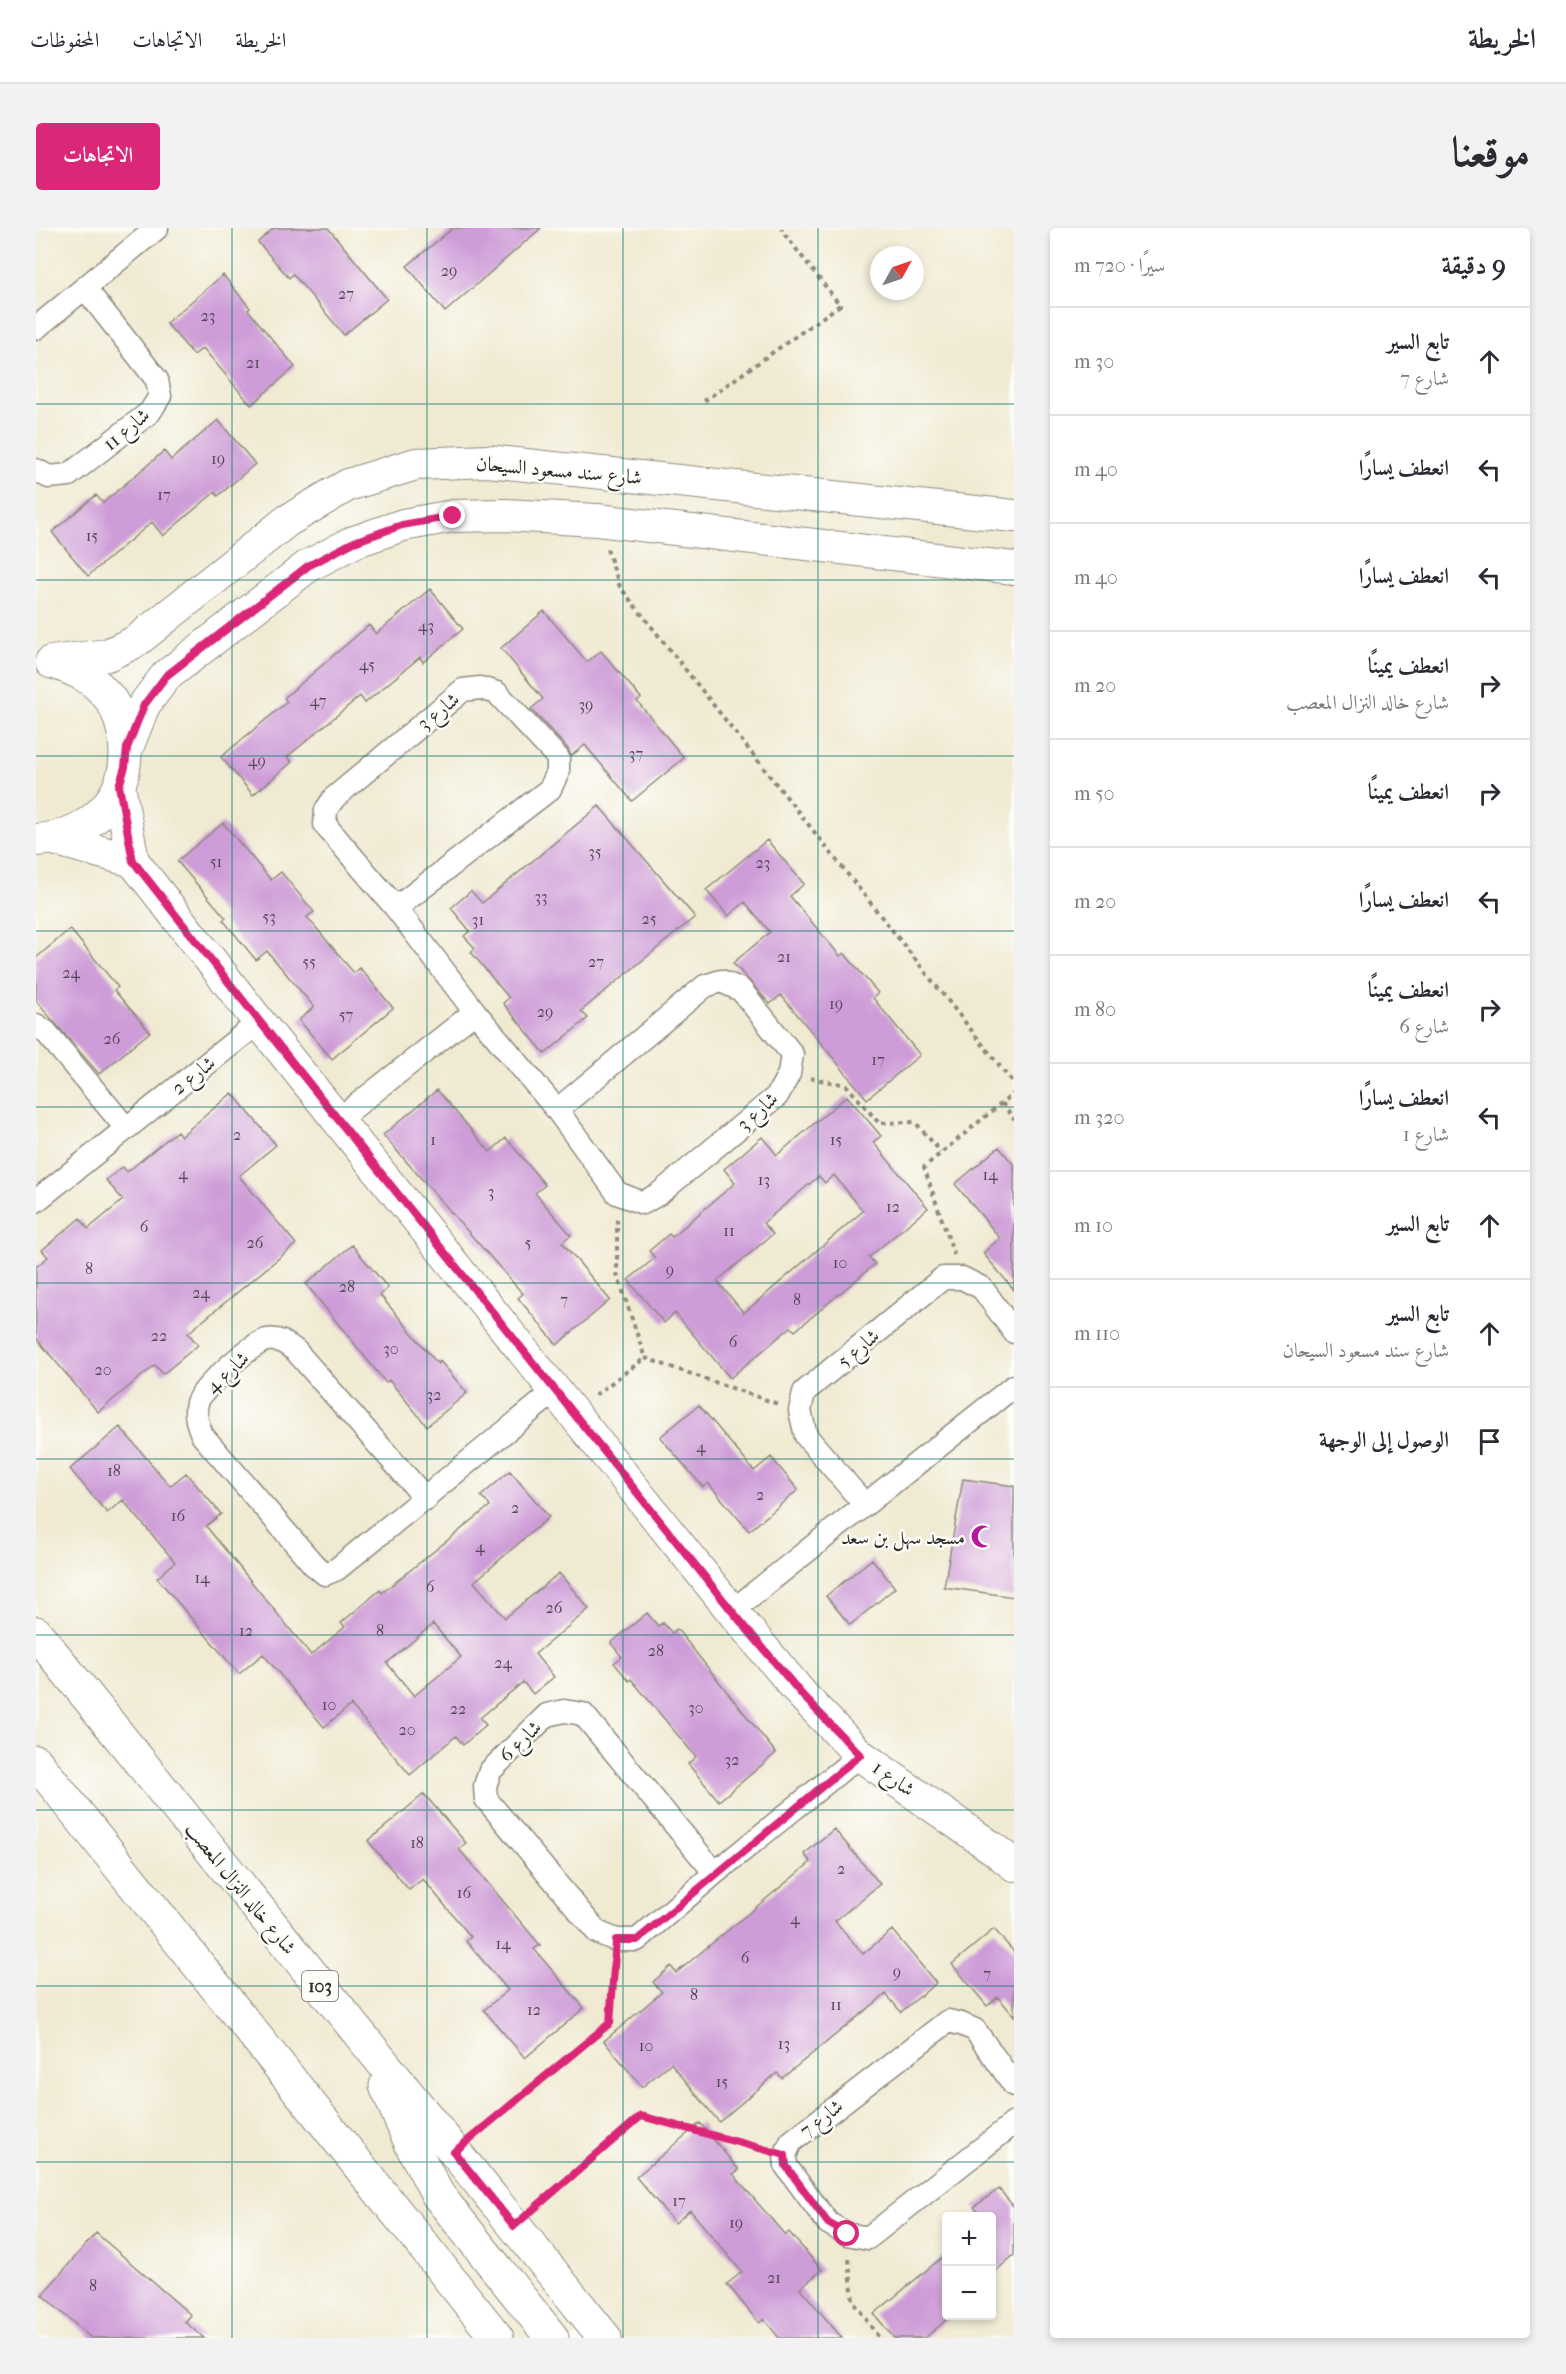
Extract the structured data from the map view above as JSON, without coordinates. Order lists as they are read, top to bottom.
{
  "streets": {
    "main road": [
      "شارع سند مسعود السيحان",
      "شارع 1",
      "شارع خالد النزال المعصب",
      "103"
    ],
    "street": [
      "شارع 11",
      "شارع 3",
      "شارع 2",
      "شارع 5",
      "شارع 4",
      "شارع 6",
      "شارع 7"
    ]
  },
  "crossings": [
    ["شارع 2", "شارع 1"],
    ["شارع 4", "شارع 1"]
  ],
  "places": {
    "mosque": ["مسجد سهل بن سعد"]
  },
  "house_numbers": [
    "29",
    "27",
    "23",
    "21",
    "19",
    "17",
    "15",
    "43",
    "45",
    "47",
    "39",
    "37",
    "49",
    "35",
    "51",
    "23",
    "33",
    "53",
    "25",
    "31",
    "21",
    "55",
    "27",
    "24",
    "19",
    "29",
    "57",
    "26",
    "17",
    "2",
    "1",
    "15",
    "4",
    "14",
    "13",
    "3",
    "12",
    "6",
    "11",
    "26",
    "5",
    "10",
    "8",
    "9",
    "28",
    "24",
    "7",
    "8",
    "22",
    "6",
    "30",
    "20",
    "32",
    "4",
    "18",
    "2",
    "2",
    "16",
    "4",
    "14",
    "6",
    "26",
    "12",
    "8",
    "28",
    "24",
    "10",
    "30",
    "22",
    "20",
    "32",
    "18",
    "2",
    "16",
    "4",
    "14",
    "6",
    "9",
    "7",
    "8",
    "11",
    "12",
    "13",
    "10",
    "15",
    "17",
    "19",
    "21",
    "8"
  ],
  "north": "top right",
  "page": {
    "header": "الخريطة",
    "nav": ["الخريطة", "الاتجاهات", "المحفوظات"],
    "title": "موقعنا",
    "buttons": "الاتجاهات",
    "heading": ["9 دقيقة", "سيرًا · 720 m"],
    "list": [
      ["تابع السير", "شارع 7", "30 m"],
      ["انعطف يسارًا", "40 m"],
      ["انعطف يسارًا", "40 m"],
      ["انعطف يمينًا", "شارع خالد النزال المعصب", "20 m"],
      ["انعطف يمينًا", "50 m"],
      ["انعطف يسارًا", "20 m"],
      ["انعطف يمينًا", "شارع 6", "80 m"],
      ["انعطف يسارًا", "شارع 1", "320 m"],
      ["تابع السير", "10 m"],
      ["تابع السير", "شارع سند مسعود السيحان", "110 m"],
      "الوصول إلى الوجهة"
    ],
    "map_buttons": ["+", "−"]
  }
}
